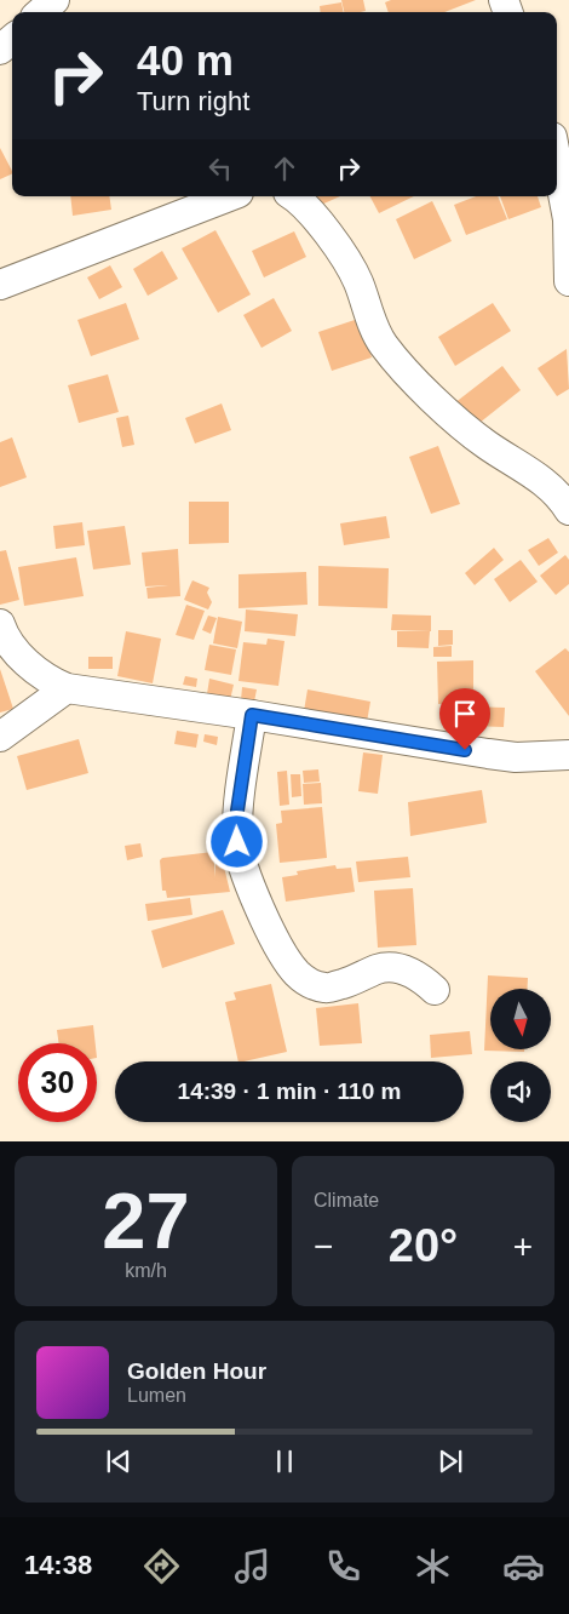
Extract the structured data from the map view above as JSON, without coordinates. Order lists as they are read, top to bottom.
{
  "north": "bottom",
  "page": {
    "turn": ["40 m", "Turn right"],
    "limit": "30",
    "trip": "14:39 · 1 min · 110 m",
    "tile": [
      ["27", "km/h"],
      "Climate"
    ],
    "heat": ["−", "20°", "+"],
    "song": ["Golden Hour", "Lumen"],
    "tabs": "14:38"
  }
}
